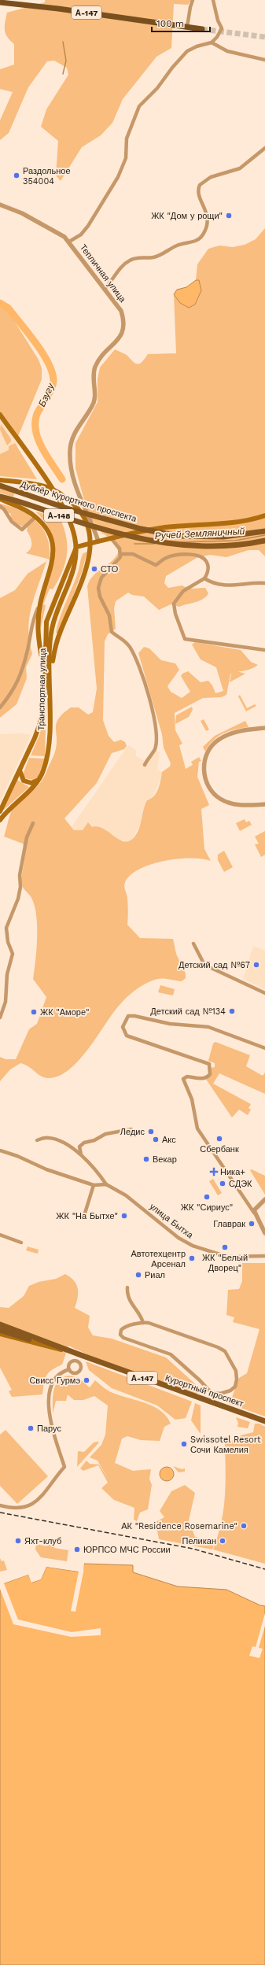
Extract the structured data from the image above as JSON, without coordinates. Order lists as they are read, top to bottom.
{
  "streets": {
    "highway": ["А-147"],
    "main road": [
      "Дублёр Курортного проспекта",
      "А-148",
      "Транспортная улица",
      "Курортный проспект"
    ],
    "street": ["Тепличная улица", "улица Бытха"]
  },
  "crossings": [
    ["А-147", "Курортный проспект"],
    ["Дублёр Курортного проспекта", "А-148"],
    ["А-148", "Транспортная улица"]
  ],
  "water": ["Бзугу", "Ручей Земляничный"],
  "places": {
    "other": [
      "Раздольное 354004",
      "ЖК \"Дом у рощи\"",
      "СТО",
      "Детский сад №67",
      "Детский сад №134",
      "ЖК \"Аморе\"",
      "Ледис",
      "Сбербанк",
      "Акс",
      "Векар",
      "СДЭК",
      "ЖК \"Сириус\"",
      "ЖК \"На Бытхе\"",
      "Главрак",
      "ЖК \"Белый Дворец\"",
      "Автотехцентр Арсенал",
      "Риал",
      "Свисс Гурмэ",
      "Парус",
      "Swissotel Resort Сочи Камелия",
      "АК \"Residence Rosemarine\"",
      "Яхт-клуб",
      "Пеликан",
      "ЮРПСО МЧС России"
    ],
    "health": ["Ника+"]
  },
  "scale_bar": "100 m"
}
